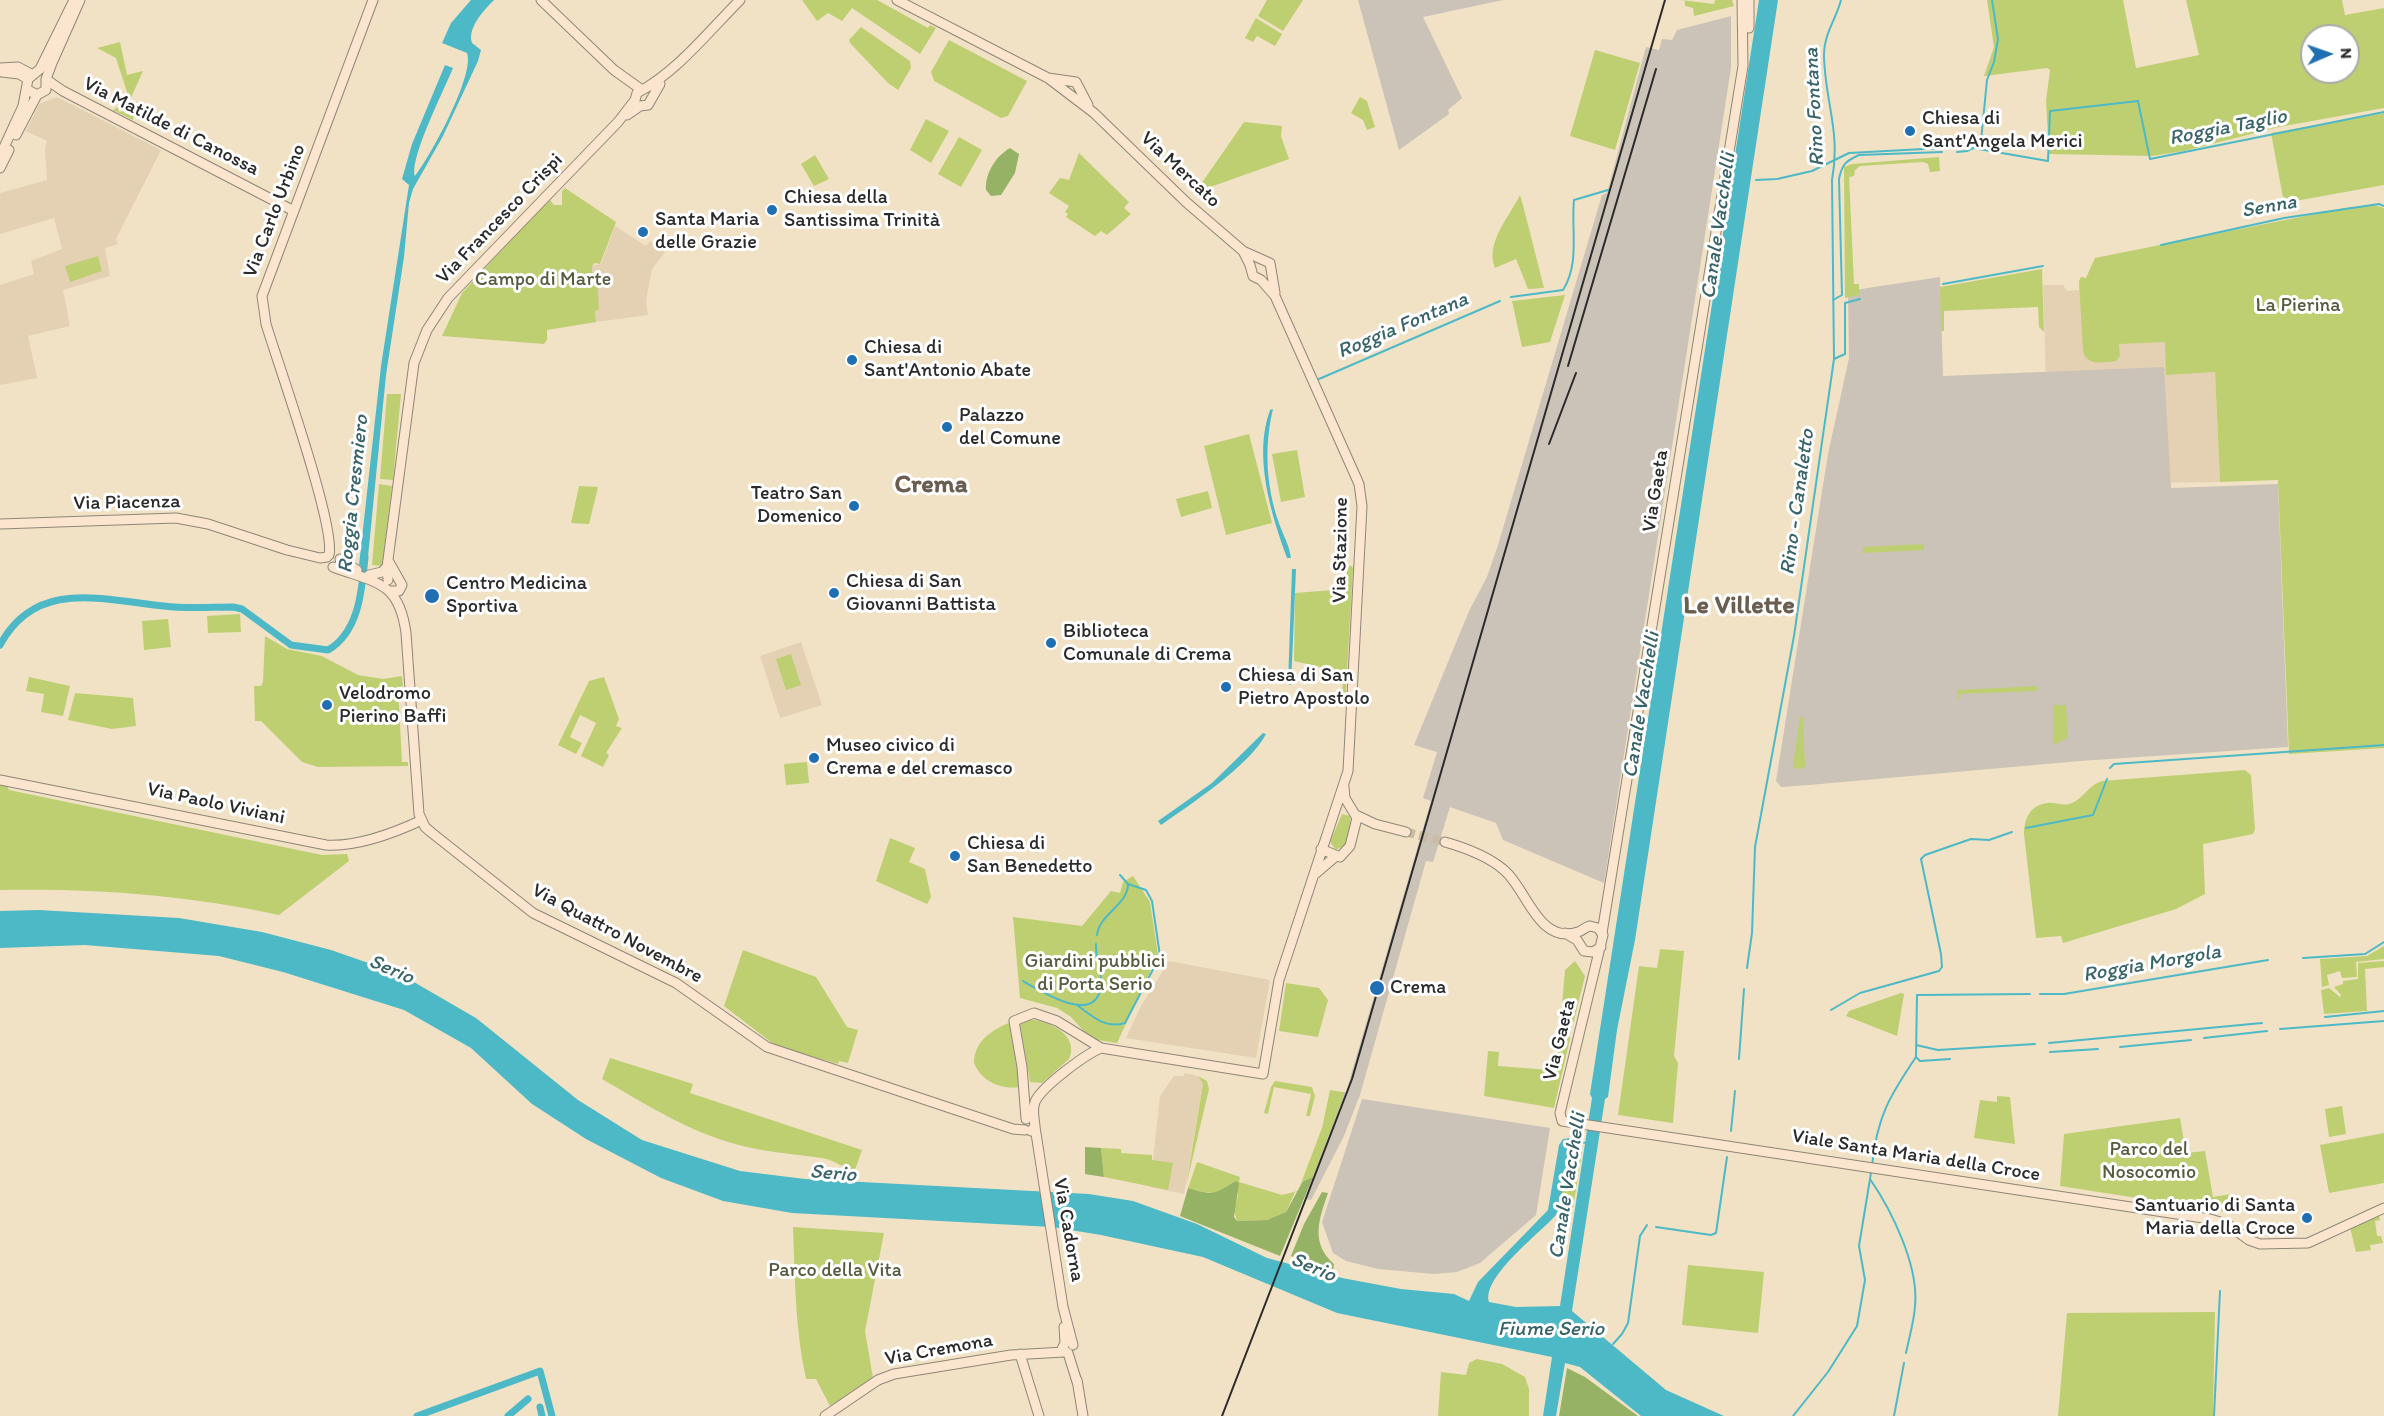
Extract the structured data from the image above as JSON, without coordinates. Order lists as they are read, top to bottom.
{
  "streets": {
    "street": [
      "Via Matilde di Canossa",
      "Via Mercato",
      "Via Carlo Urbino",
      "Via Francesco Crispi",
      "Via Gaeta",
      "Via Piacenza",
      "Via Stazione",
      "Via Paolo Viviani",
      "Via Quattro Novembre",
      "Viale Santa Maria della Croce",
      "Via Cadorna",
      "Via Cremona"
    ]
  },
  "crossings": [
    ["Via Matilde di Canossa", "Via Carlo Urbino"],
    ["Via Mercato", "Via Stazione"],
    ["Via Carlo Urbino", "Via Piacenza"],
    ["Via Gaeta", "Viale Santa Maria della Croce"],
    ["Via Stazione", "Via Cadorna"],
    ["Via Paolo Viviani", "Via Quattro Novembre"],
    ["Via Quattro Novembre", "Via Cadorna"],
    ["Via Cadorna", "Via Cremona"]
  ],
  "districts": ["Crema", "Le Villette"],
  "water": [
    "Rino Fontana",
    "Roggia Taglio",
    "Senna",
    "Canale Vacchelli",
    "Roggia Fontana",
    "Roggia Cresmiero",
    "Rino - Canaletto",
    "Roggia Morgola",
    "Serio",
    "Fiume Serio"
  ],
  "parks": [
    "Campo di Marte",
    "La Pierina",
    "Giardini pubblici di Porta Serio",
    "Parco del Nosocomio",
    "Parco della Vita"
  ],
  "places": [
    "Chiesa di Sant'Angela Merici",
    "Chiesa della Santissima Trinità",
    "Santa Maria delle Grazie",
    "Chiesa di Sant'Antonio Abate",
    "Palazzo del Comune",
    "Teatro San Domenico",
    "Chiesa di San Giovanni Battista",
    "Centro Medicina Sportiva",
    "Biblioteca Comunale di Crema",
    "Chiesa di San Pietro Apostolo",
    "Velodromo Pierino Baffi",
    "Museo civico di Crema e del cremasco",
    "Chiesa di San Benedetto",
    "Crema",
    "Santuario di Santa Maria della Croce"
  ],
  "north": "right"
}
